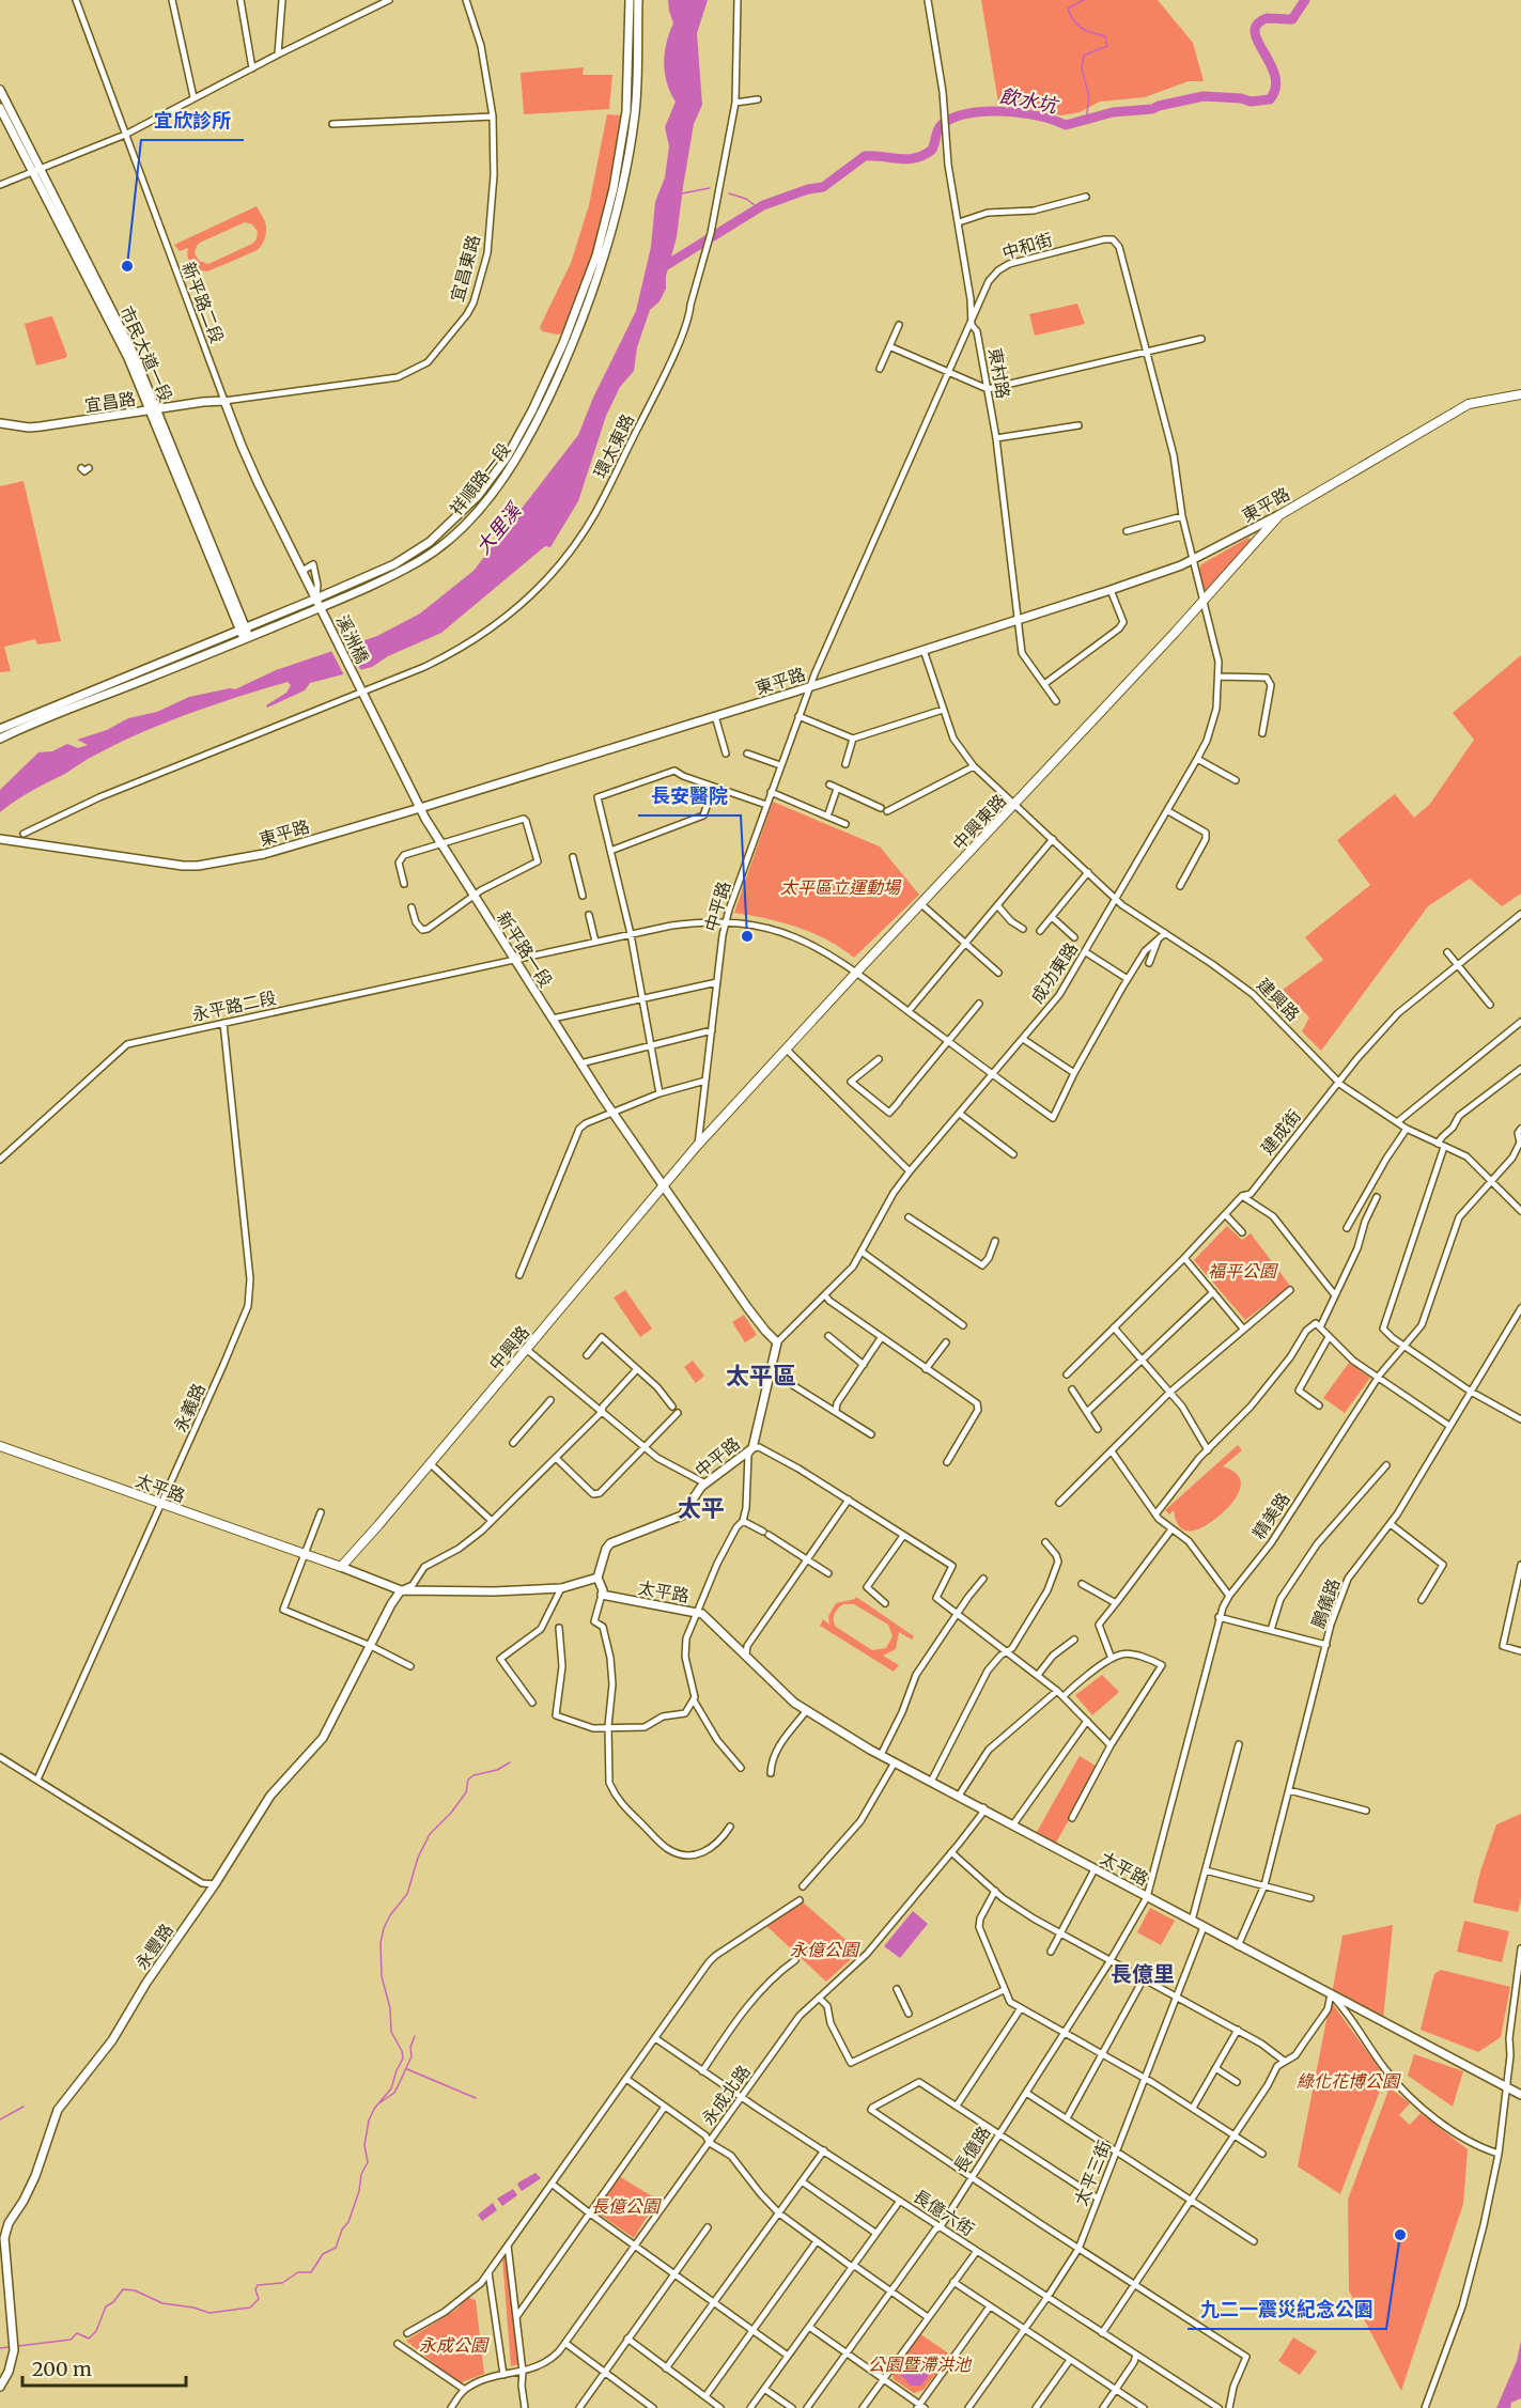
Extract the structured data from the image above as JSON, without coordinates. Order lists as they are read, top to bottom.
{
  "streets": {
    "main road": [
      "東平路",
      "中興東路",
      "中興路",
      "太平路"
    ],
    "street": [
      "中和街",
      "宜昌東路",
      "新平路二段",
      "市民大道一段",
      "東村路",
      "宜昌路",
      "環太東路",
      "祥順路一段",
      "溪洲橋",
      "中平路",
      "新平路一段",
      "成功東路",
      "建興路",
      "永平路二段",
      "建成街",
      "永義路",
      "精美路",
      "鵬儀路",
      "永豐路",
      "永成北路",
      "長億路",
      "太平三街",
      "長億六街"
    ]
  },
  "crossings": [
    ["中和街", "東村路"],
    ["中和街", "東平路"],
    ["中和街", "中平路"],
    ["中和街", "成功東路"],
    ["宜昌東路", "新平路二段"],
    ["宜昌東路", "宜昌路"],
    ["新平路二段", "宜昌路"],
    ["新平路二段", "祥順路一段"],
    ["新平路二段", "溪洲橋"],
    ["市民大道一段", "宜昌路"],
    ["市民大道一段", "祥順路一段"],
    ["東村路", "東平路"],
    ["環太東路", "新平路一段"],
    ["祥順路一段", "溪洲橋"],
    ["東平路", "中興東路"],
    ["東平路", "中平路"],
    ["東平路", "新平路一段"],
    ["東平路", "成功東路"],
    ["東平路", "建興路"],
    ["溪洲橋", "新平路一段"],
    ["中興東路", "中平路"],
    ["中興東路", "成功東路"],
    ["中興東路", "建興路"],
    ["中興東路", "永平路二段"],
    ["中興東路", "中興路"],
    ["中平路", "新平路一段"],
    ["中平路", "成功東路"],
    ["中平路", "永平路二段"],
    ["中平路", "中興路"],
    ["中平路", "太平路"],
    ["新平路一段", "成功東路"],
    ["新平路一段", "永平路二段"],
    ["新平路一段", "中興路"],
    ["成功東路", "建興路"],
    ["成功東路", "永平路二段"],
    ["建興路", "建成街"],
    ["建興路", "精美路"],
    ["永平路二段", "永義路"],
    ["中興路", "太平路"],
    ["永義路", "太平路"],
    ["太平路", "精美路"],
    ["太平路", "鵬儀路"],
    ["太平路", "永豐路"],
    ["太平路", "永成北路"],
    ["太平路", "長億路"],
    ["太平路", "太平三街"],
    ["精美路", "長億路"],
    ["永成北路", "長億六街"],
    ["長億路", "長億六街"],
    ["太平三街", "長億六街"]
  ],
  "districts": ["太平區", "太平", "長億里"],
  "water": ["飲水坑", "大里溪"],
  "parks": [
    "太平區立運動場",
    "福平公園",
    "永億公園",
    "綠化花博公園",
    "長億公園",
    "永成公園",
    "公園暨滯洪池"
  ],
  "places": ["宜欣診所", "長安醫院", "九二一震災紀念公園"],
  "scale_bar": "200 m"
}
